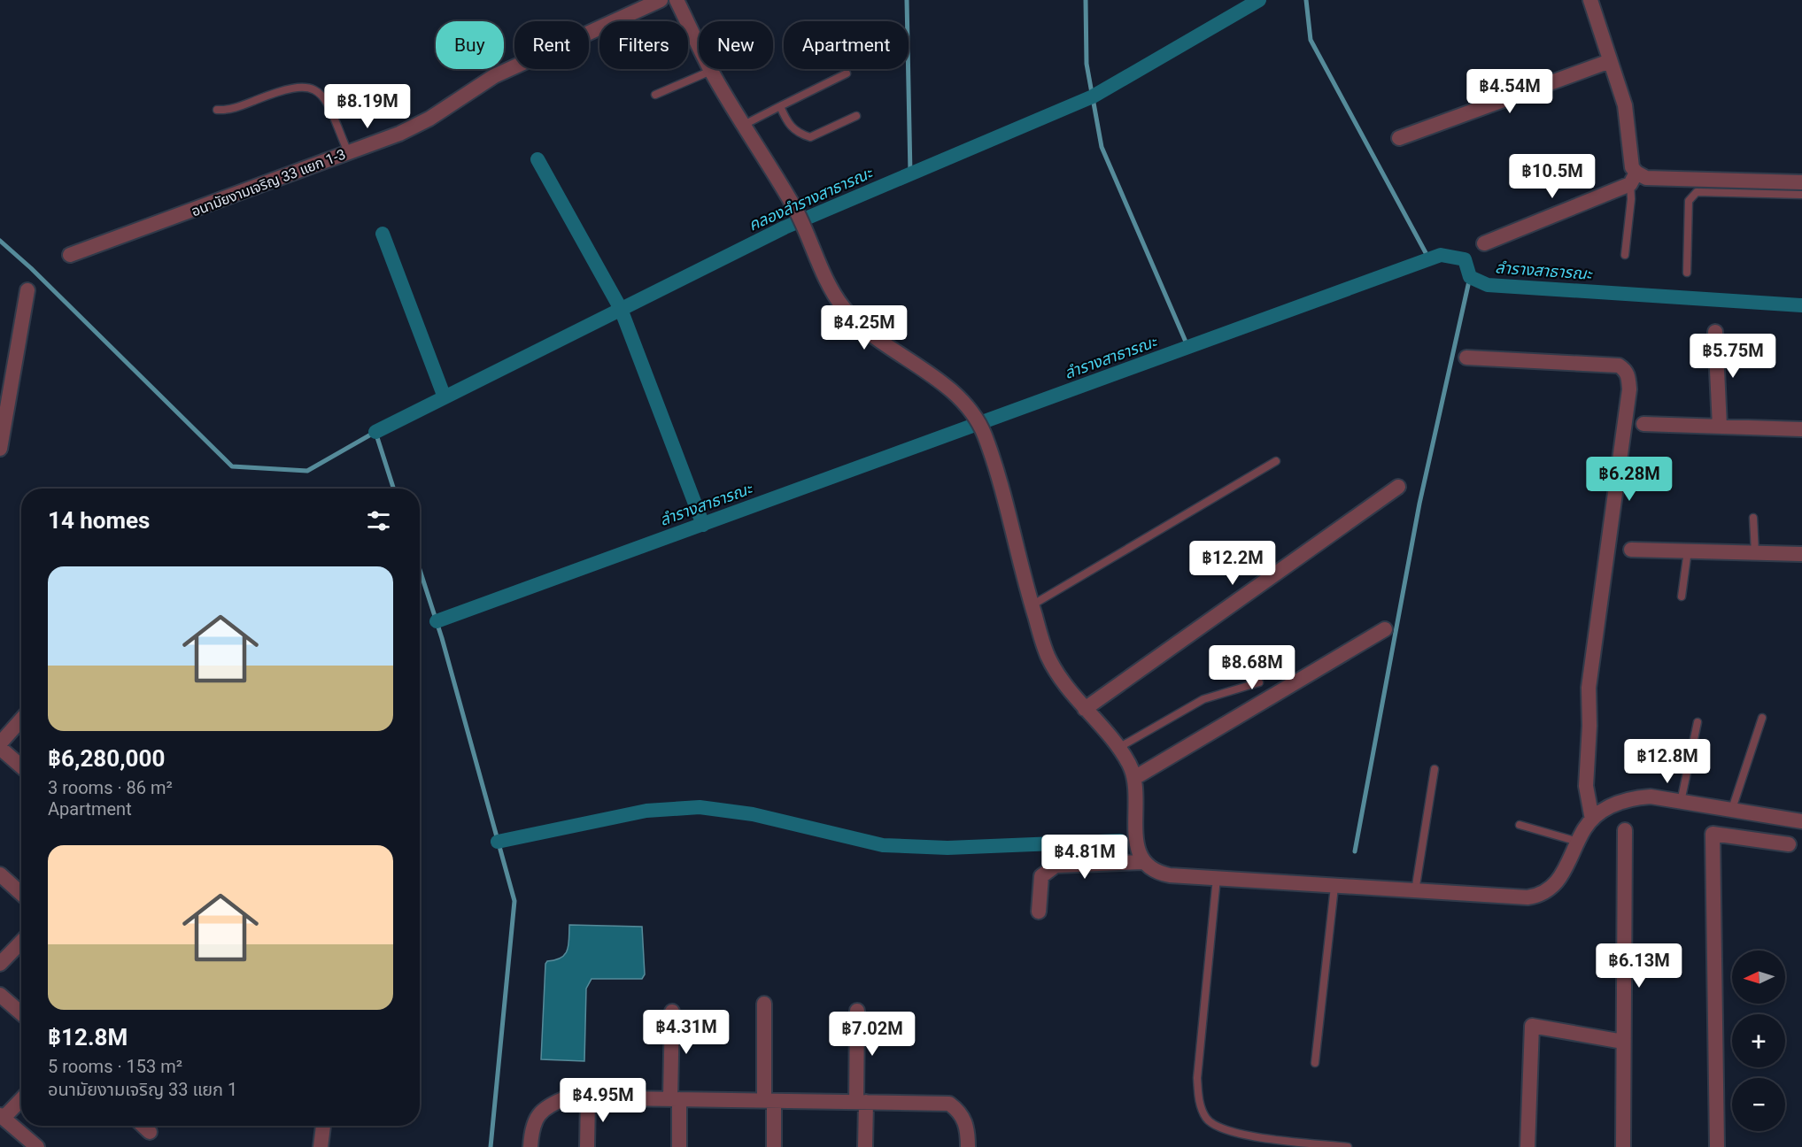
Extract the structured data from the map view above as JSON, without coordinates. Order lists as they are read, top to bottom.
{
  "streets": {
    "street": ["อนามัยงามเจริญ 33 แยก 1-3"]
  },
  "water": ["คลองลำรางสาธารณะ", "ลำรางสาธารณะ"],
  "north": "left",
  "page": {
    "chip": [
      "Buy",
      "Rent",
      "Filters",
      "New",
      "Apartment"
    ],
    "price": [
      "฿4.54M",
      "฿8.19M",
      "฿10.5M",
      "฿4.25M",
      "฿5.75M",
      "฿6.28M",
      "฿12.2M",
      "฿8.68M",
      "฿12.8M",
      "฿4.81M",
      "฿6.13M",
      "฿4.31M",
      "฿7.02M",
      "฿4.95M"
    ],
    "heading": "14 homes",
    "list": [
      {
        "name": "฿6,280,000",
        "note": "3 rooms · 86 m² · Apartment"
      },
      {
        "name": "฿12.8M",
        "note": "5 rooms · 153 m² · อนามัยงามเจริญ 33 แยก 1"
      }
    ],
    "map_buttons": ["+", "−"]
  }
}
